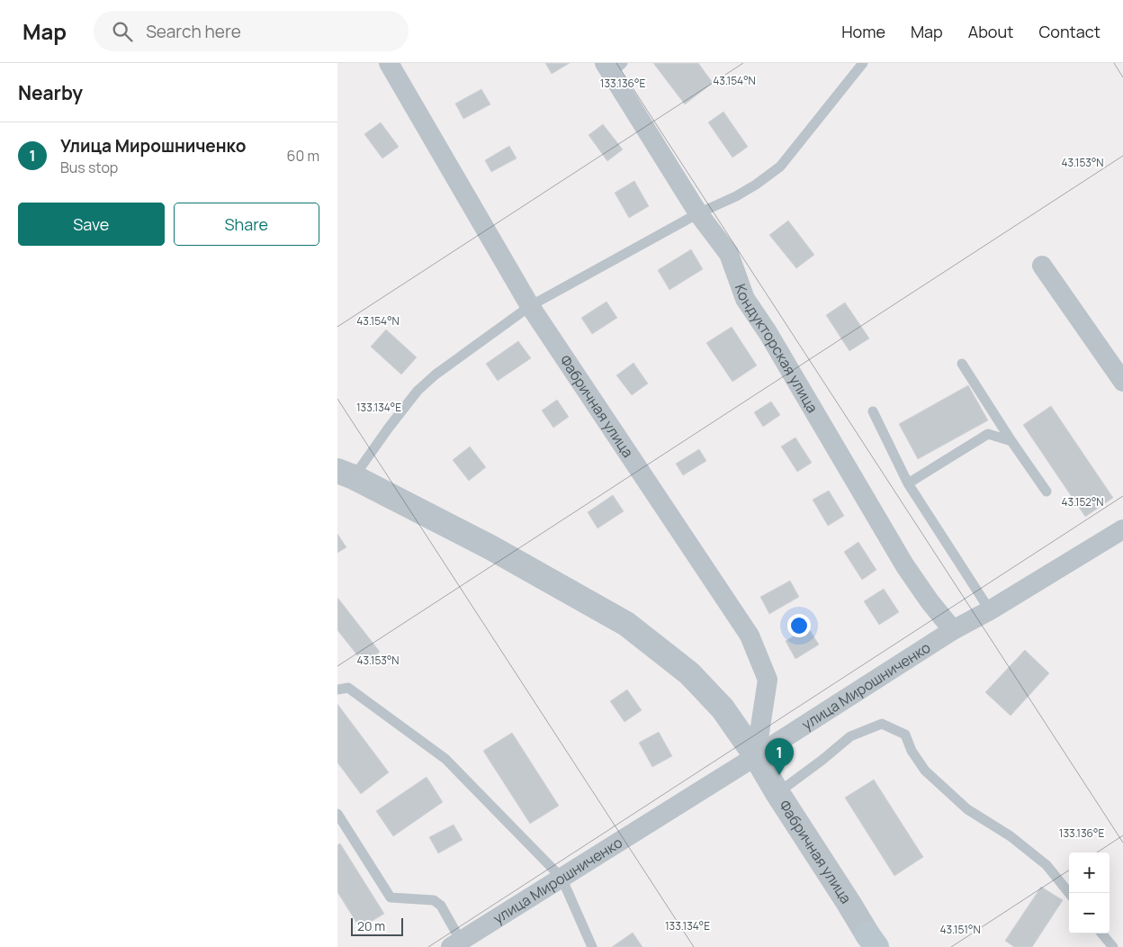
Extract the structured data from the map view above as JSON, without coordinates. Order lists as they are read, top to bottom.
{
  "streets": {
    "street": ["Кондукторская улица", "Фабричная улица", "улица Мирошниченко"]
  },
  "crossings": [
    ["Кондукторская улица", "улица Мирошниченко"],
    ["Фабричная улица", "улица Мирошниченко"]
  ],
  "scale_bar": "20 m",
  "page": {
    "header": "Map",
    "search": "Search here",
    "nav": [
      "Home",
      "Map",
      "About",
      "Contact"
    ],
    "heading": "Nearby",
    "list": [
      {
        "mark": "1",
        "name": "Улица Мирошниченко",
        "note": "Bus stop",
        "value": "60 m"
      }
    ],
    "buttons": ["Save", "Share"],
    "pins": "1",
    "map_buttons": ["+", "−"],
    "scale": "20 m"
  },
  "coordinates": [
    "43.154°N",
    "133.136°E",
    "43.153°N",
    "133.134°E",
    "43.152°N",
    "43.151°N"
  ]
}
